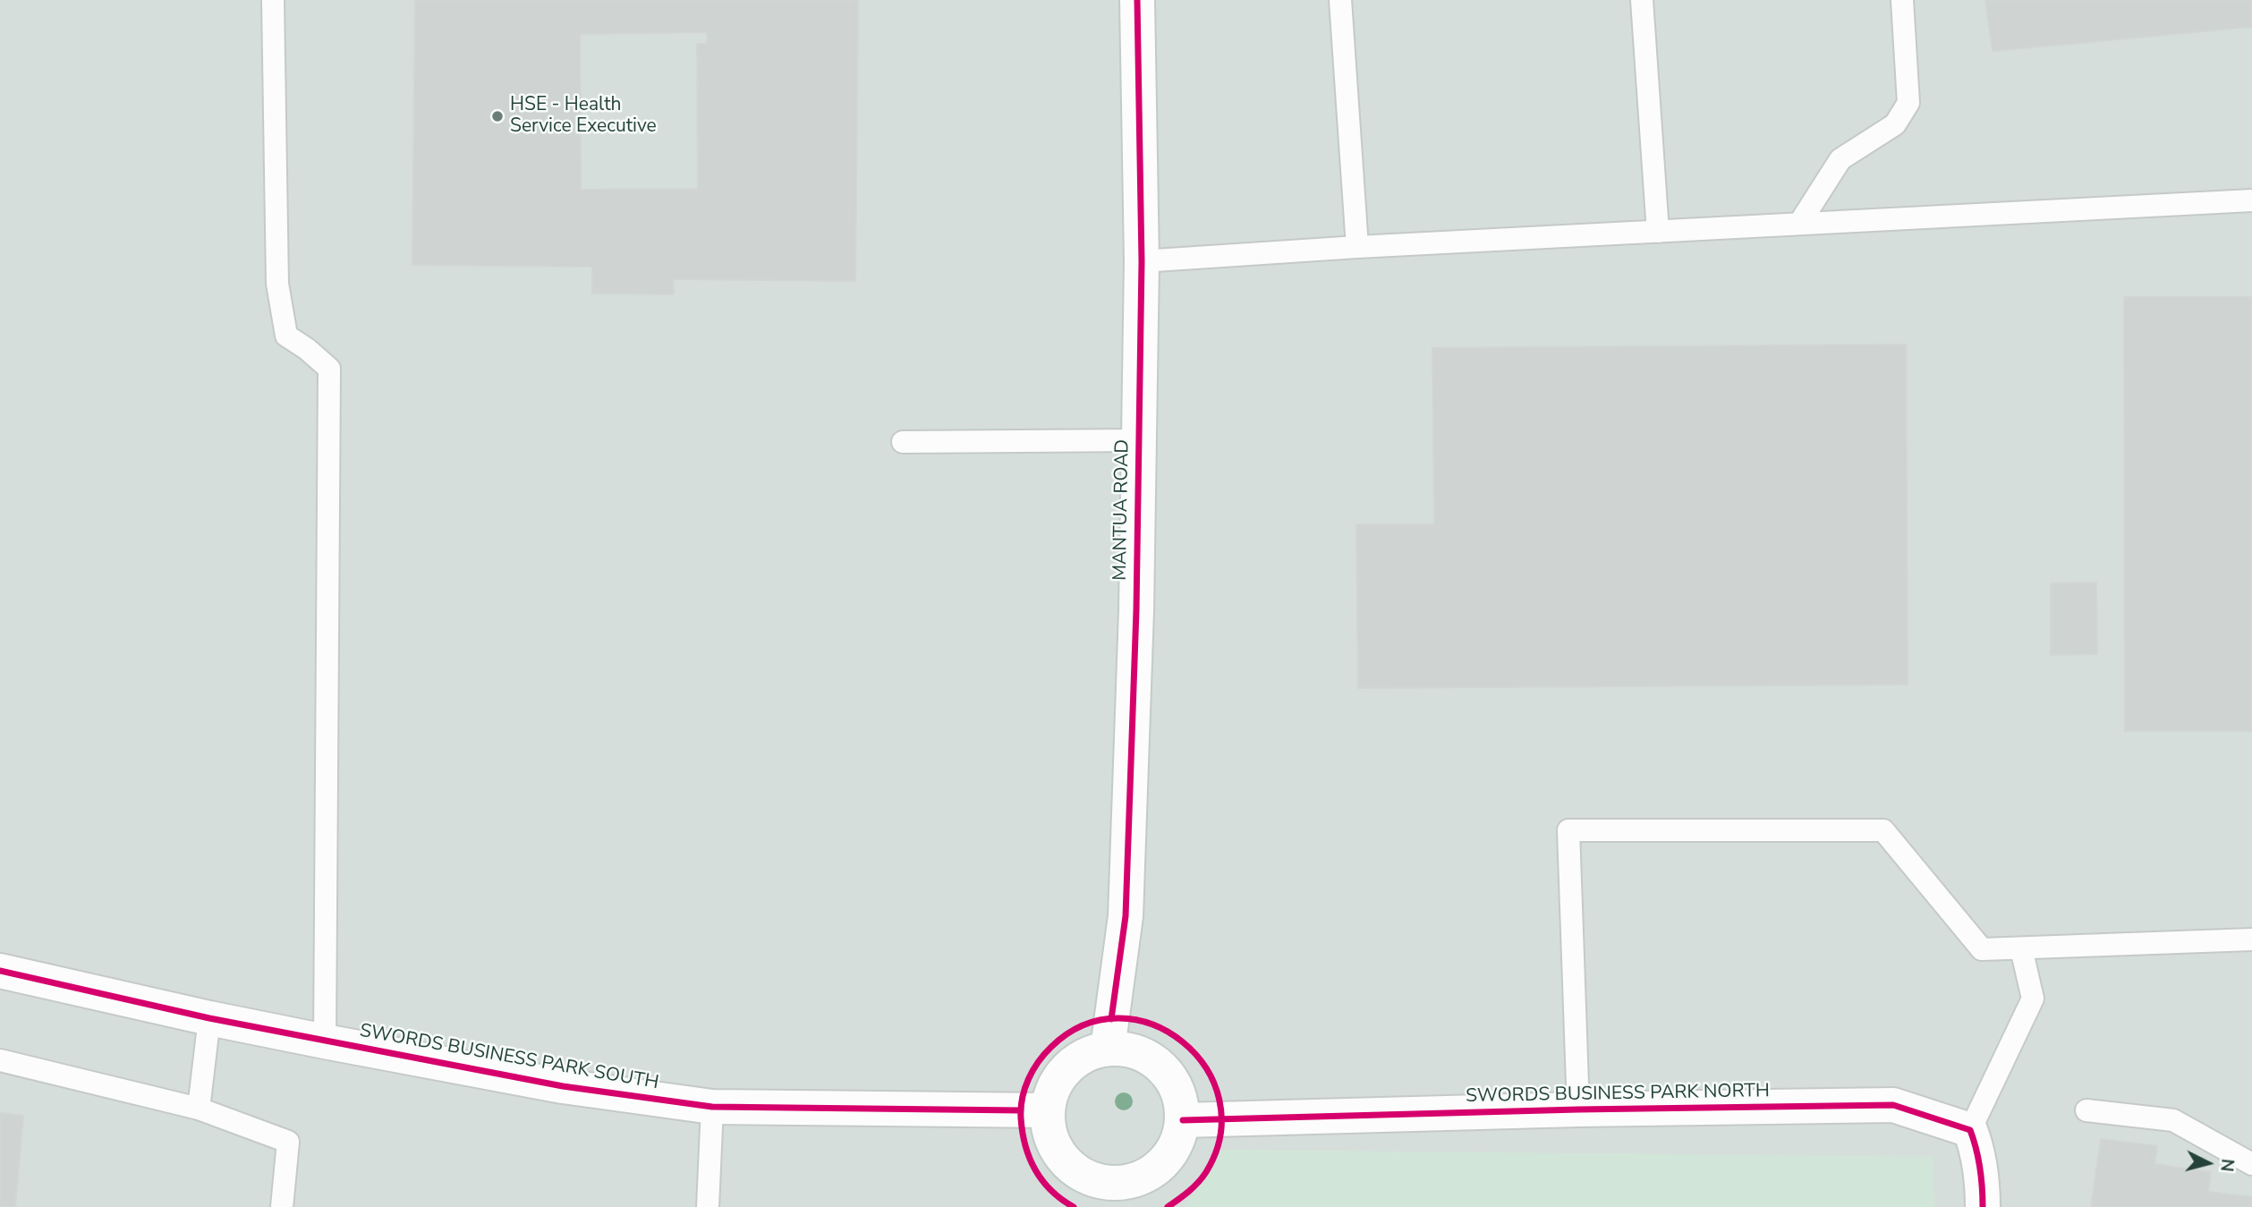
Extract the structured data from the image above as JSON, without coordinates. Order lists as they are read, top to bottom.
{
  "streets": {
    "street": ["MANTUA ROAD", "SWORDS BUSINESS PARK SOUTH", "SWORDS BUSINESS PARK NORTH"]
  },
  "crossings": [
    ["MANTUA ROAD", "SWORDS BUSINESS PARK SOUTH"],
    ["MANTUA ROAD", "SWORDS BUSINESS PARK NORTH"],
    ["SWORDS BUSINESS PARK SOUTH", "SWORDS BUSINESS PARK NORTH"]
  ],
  "places": ["HSE - Health Service Executive"],
  "north": "right"
}
